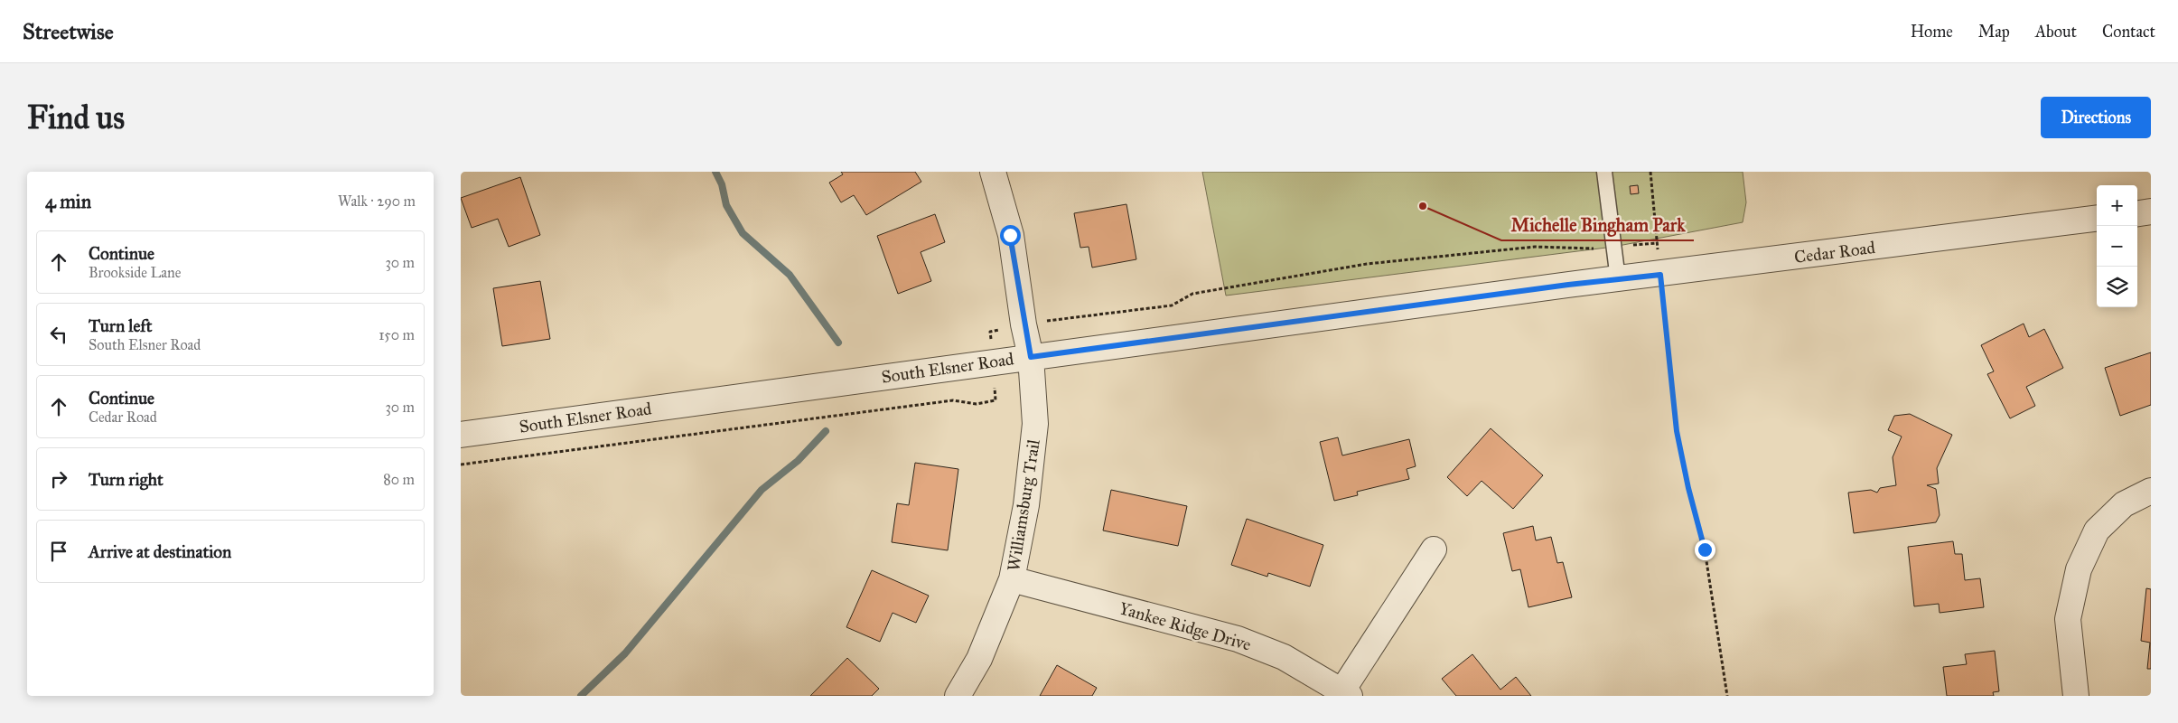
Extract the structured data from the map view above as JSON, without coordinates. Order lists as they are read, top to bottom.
{
  "streets": {
    "street": [
      "Cedar Road",
      "South Elsner Road",
      "Williamsburg Trail",
      "Yankee Ridge Drive"
    ]
  },
  "crossings": [
    ["Cedar Road", "South Elsner Road"],
    ["South Elsner Road", "Williamsburg Trail"],
    ["Williamsburg Trail", "Yankee Ridge Drive"]
  ],
  "places": ["Michelle Bingham Park"],
  "page": {
    "header": "Streetwise",
    "nav": [
      "Home",
      "Map",
      "About",
      "Contact"
    ],
    "buttons": "Directions",
    "title": "Find us",
    "heading": ["4 min", "Walk · 290 m"],
    "map_buttons": ["+", "−"],
    "list": [
      ["Continue", "Brookside Lane", "30 m"],
      ["Turn left", "South Elsner Road", "150 m"],
      ["Continue", "Cedar Road", "30 m"],
      ["Turn right", "80 m"],
      "Arrive at destination"
    ]
  }
}
